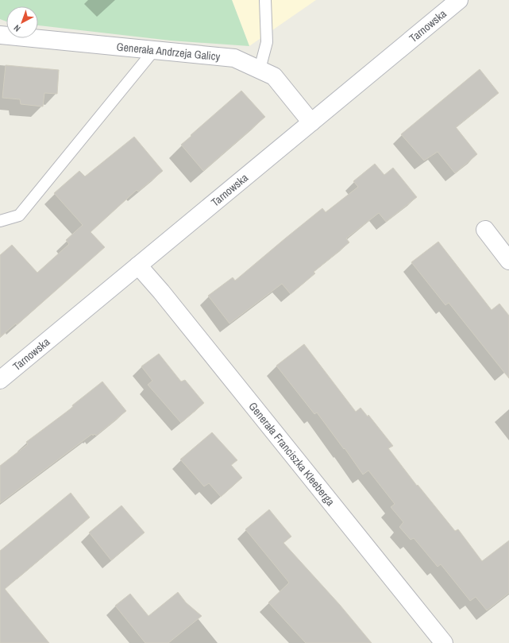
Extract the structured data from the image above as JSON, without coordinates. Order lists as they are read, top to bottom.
{
  "streets": {
    "street": ["Tarnowska", "Generała Andrzeja Galicy", "Generała Franciszka Kleeberga"]
  },
  "crossings": [
    ["Tarnowska", "Generała Andrzeja Galicy"],
    ["Tarnowska", "Generała Franciszka Kleeberga"]
  ],
  "north": "bottom left"
}
